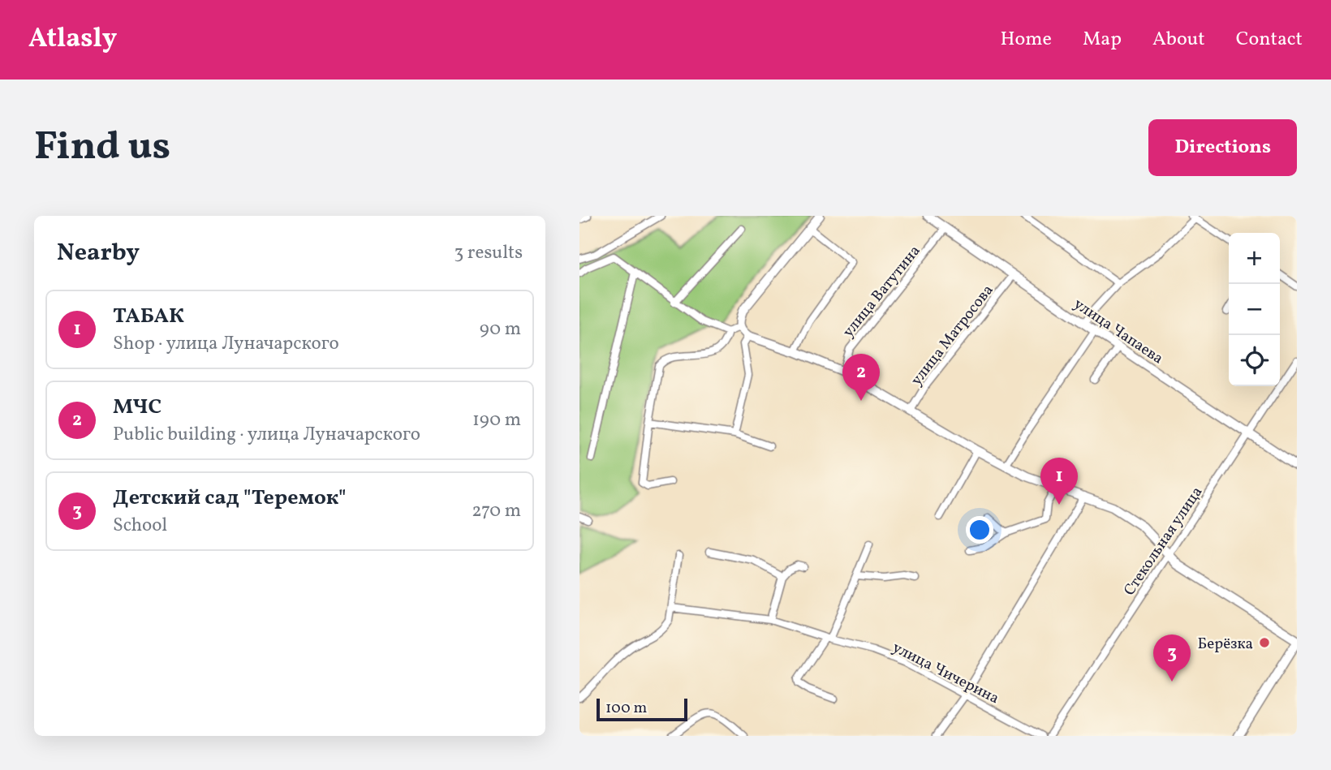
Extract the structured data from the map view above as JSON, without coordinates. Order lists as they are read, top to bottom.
{
  "streets": {
    "main road": ["улица Чапаева"],
    "street": [
      "улица Ватутина",
      "улица Матросова",
      "Стекольная улица",
      "улица Чичерина"
    ]
  },
  "crossings": [
    ["улица Ватутина", "улица Чапаева"],
    ["улица Чапаева", "улица Матросова"],
    ["улица Чапаева", "Стекольная улица"]
  ],
  "places": ["Берёзка"],
  "scale_bar": "100 m",
  "page": {
    "header": "Atlasly",
    "nav": [
      "Home",
      "Map",
      "About",
      "Contact"
    ],
    "buttons": "Directions",
    "title": "Find us",
    "heading": ["Nearby", "3 results"],
    "map_buttons": ["+", "−"],
    "list": [
      {
        "mark": "1",
        "name": "ТАБАК",
        "note": "Shop · улица Луначарского",
        "value": "90 m"
      },
      {
        "mark": "2",
        "name": "МЧС",
        "note": "Public building · улица Луначарского",
        "value": "190 m"
      },
      {
        "mark": "3",
        "name": "Детский сад \"Теремок\"",
        "note": "School",
        "value": "270 m"
      }
    ],
    "pins": ["2", "1", "3"],
    "scale": "100 m"
  }
}
